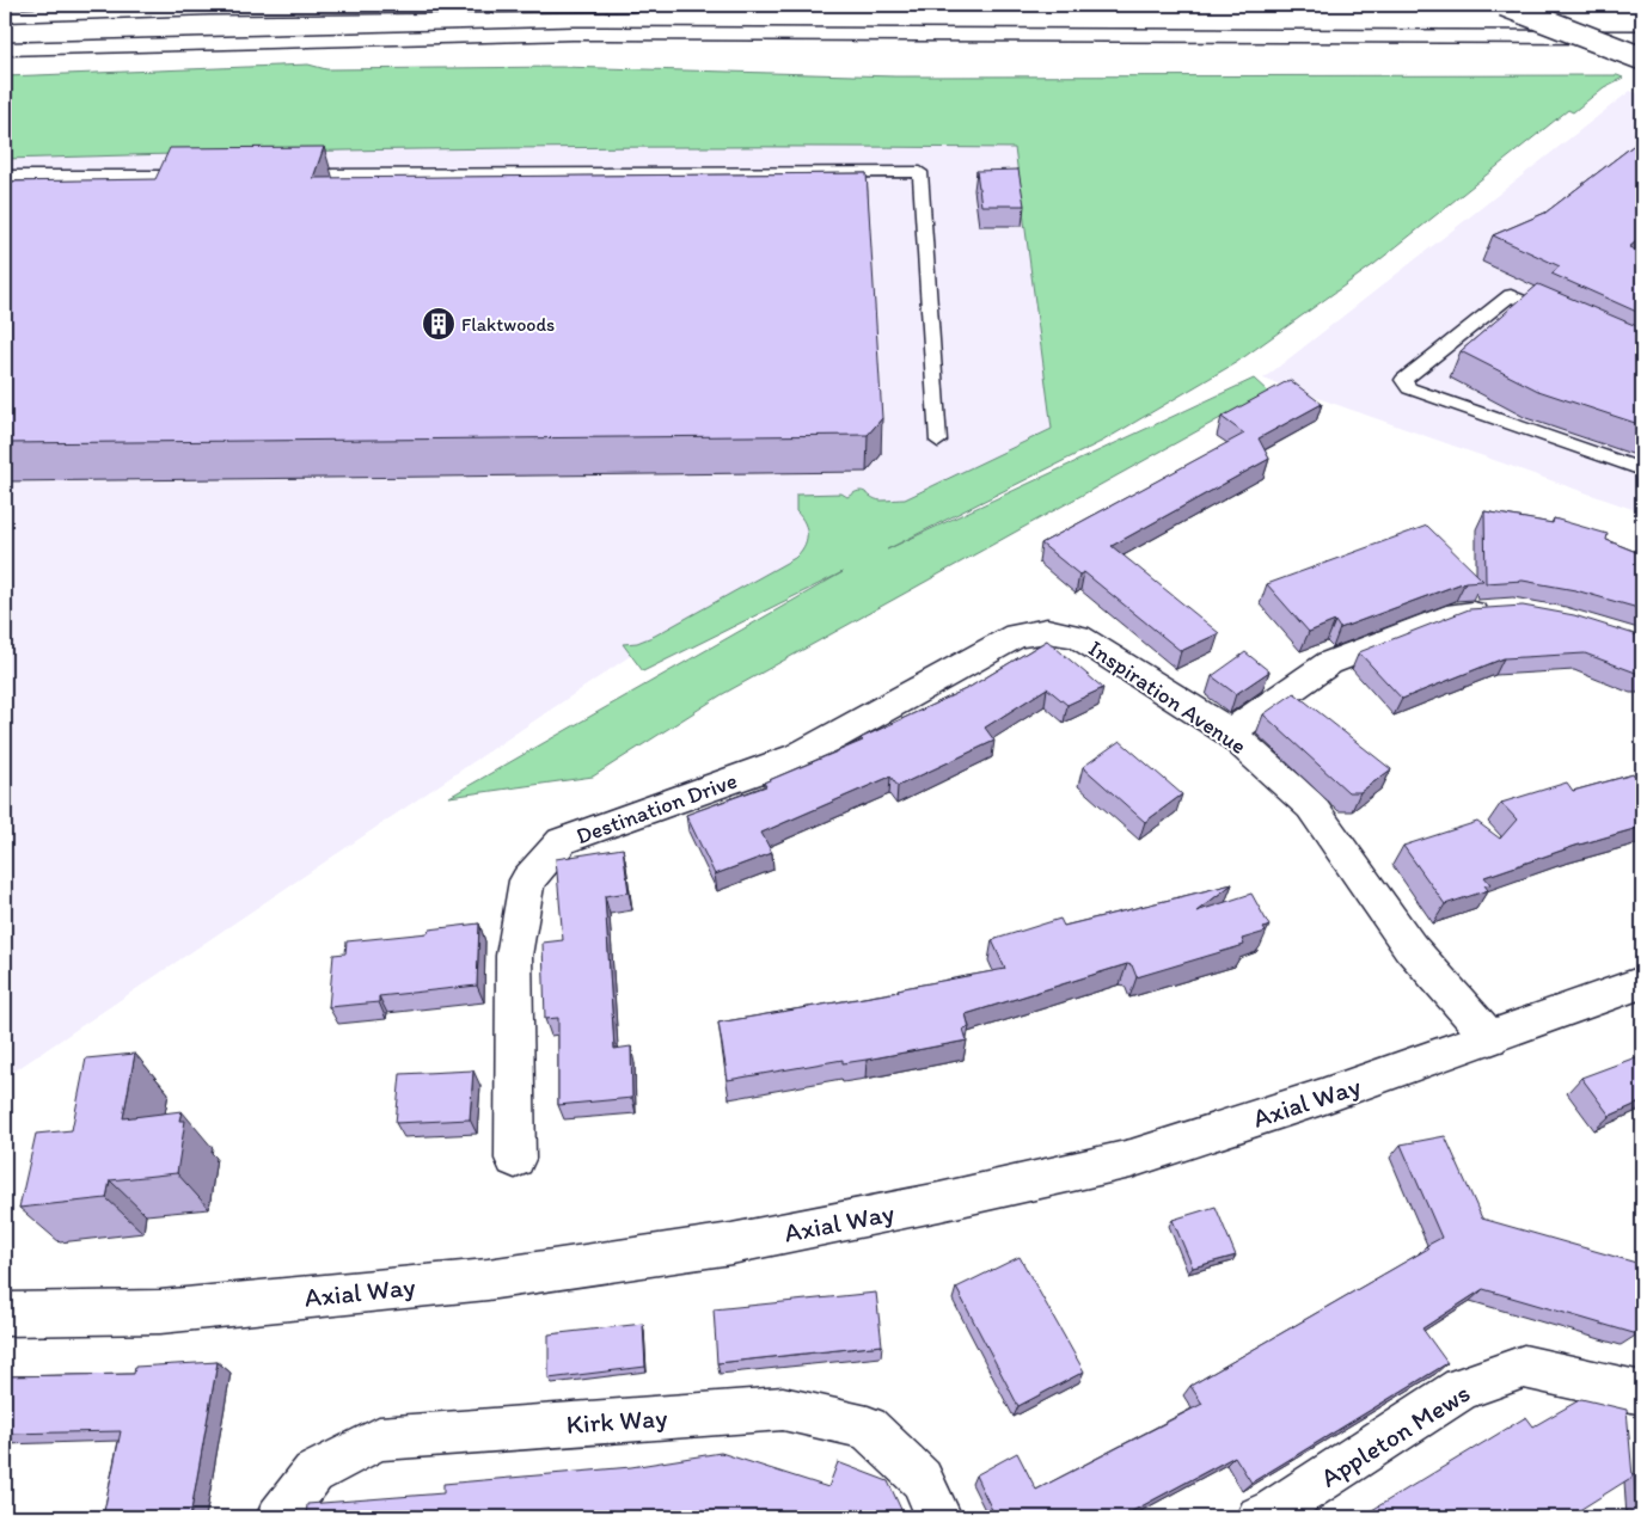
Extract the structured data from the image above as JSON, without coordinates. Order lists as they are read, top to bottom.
{
  "streets": {
    "main road": [
      "Inspiration Avenue",
      "Destination Drive",
      "Axial Way",
      "Kirk Way",
      "Appleton Mews"
    ]
  },
  "crossings": [
    ["Inspiration Avenue", "Destination Drive"],
    ["Inspiration Avenue", "Axial Way"]
  ],
  "places": {
    "building": ["Flaktwoods"]
  }
}
